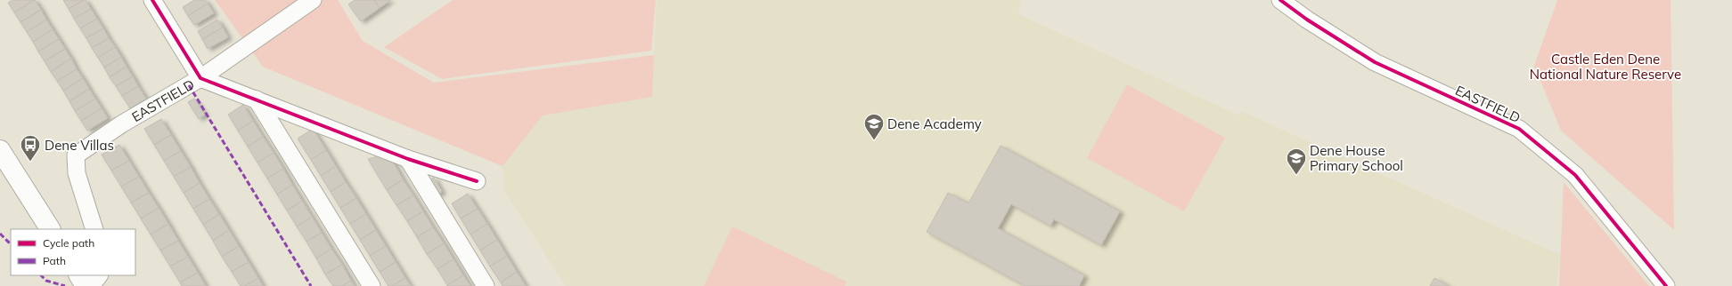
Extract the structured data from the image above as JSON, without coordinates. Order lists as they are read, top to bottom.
{
  "streets": {
    "street": ["EASTFIELD"]
  },
  "parks": ["Castle Eden Dene National Nature Reserve"],
  "places": {
    "school or university": ["Dene Academy", "Dene House Primary School"],
    "bus stop": ["Dene Villas"]
  },
  "legend": ["Cycle path", "Path"]
}
